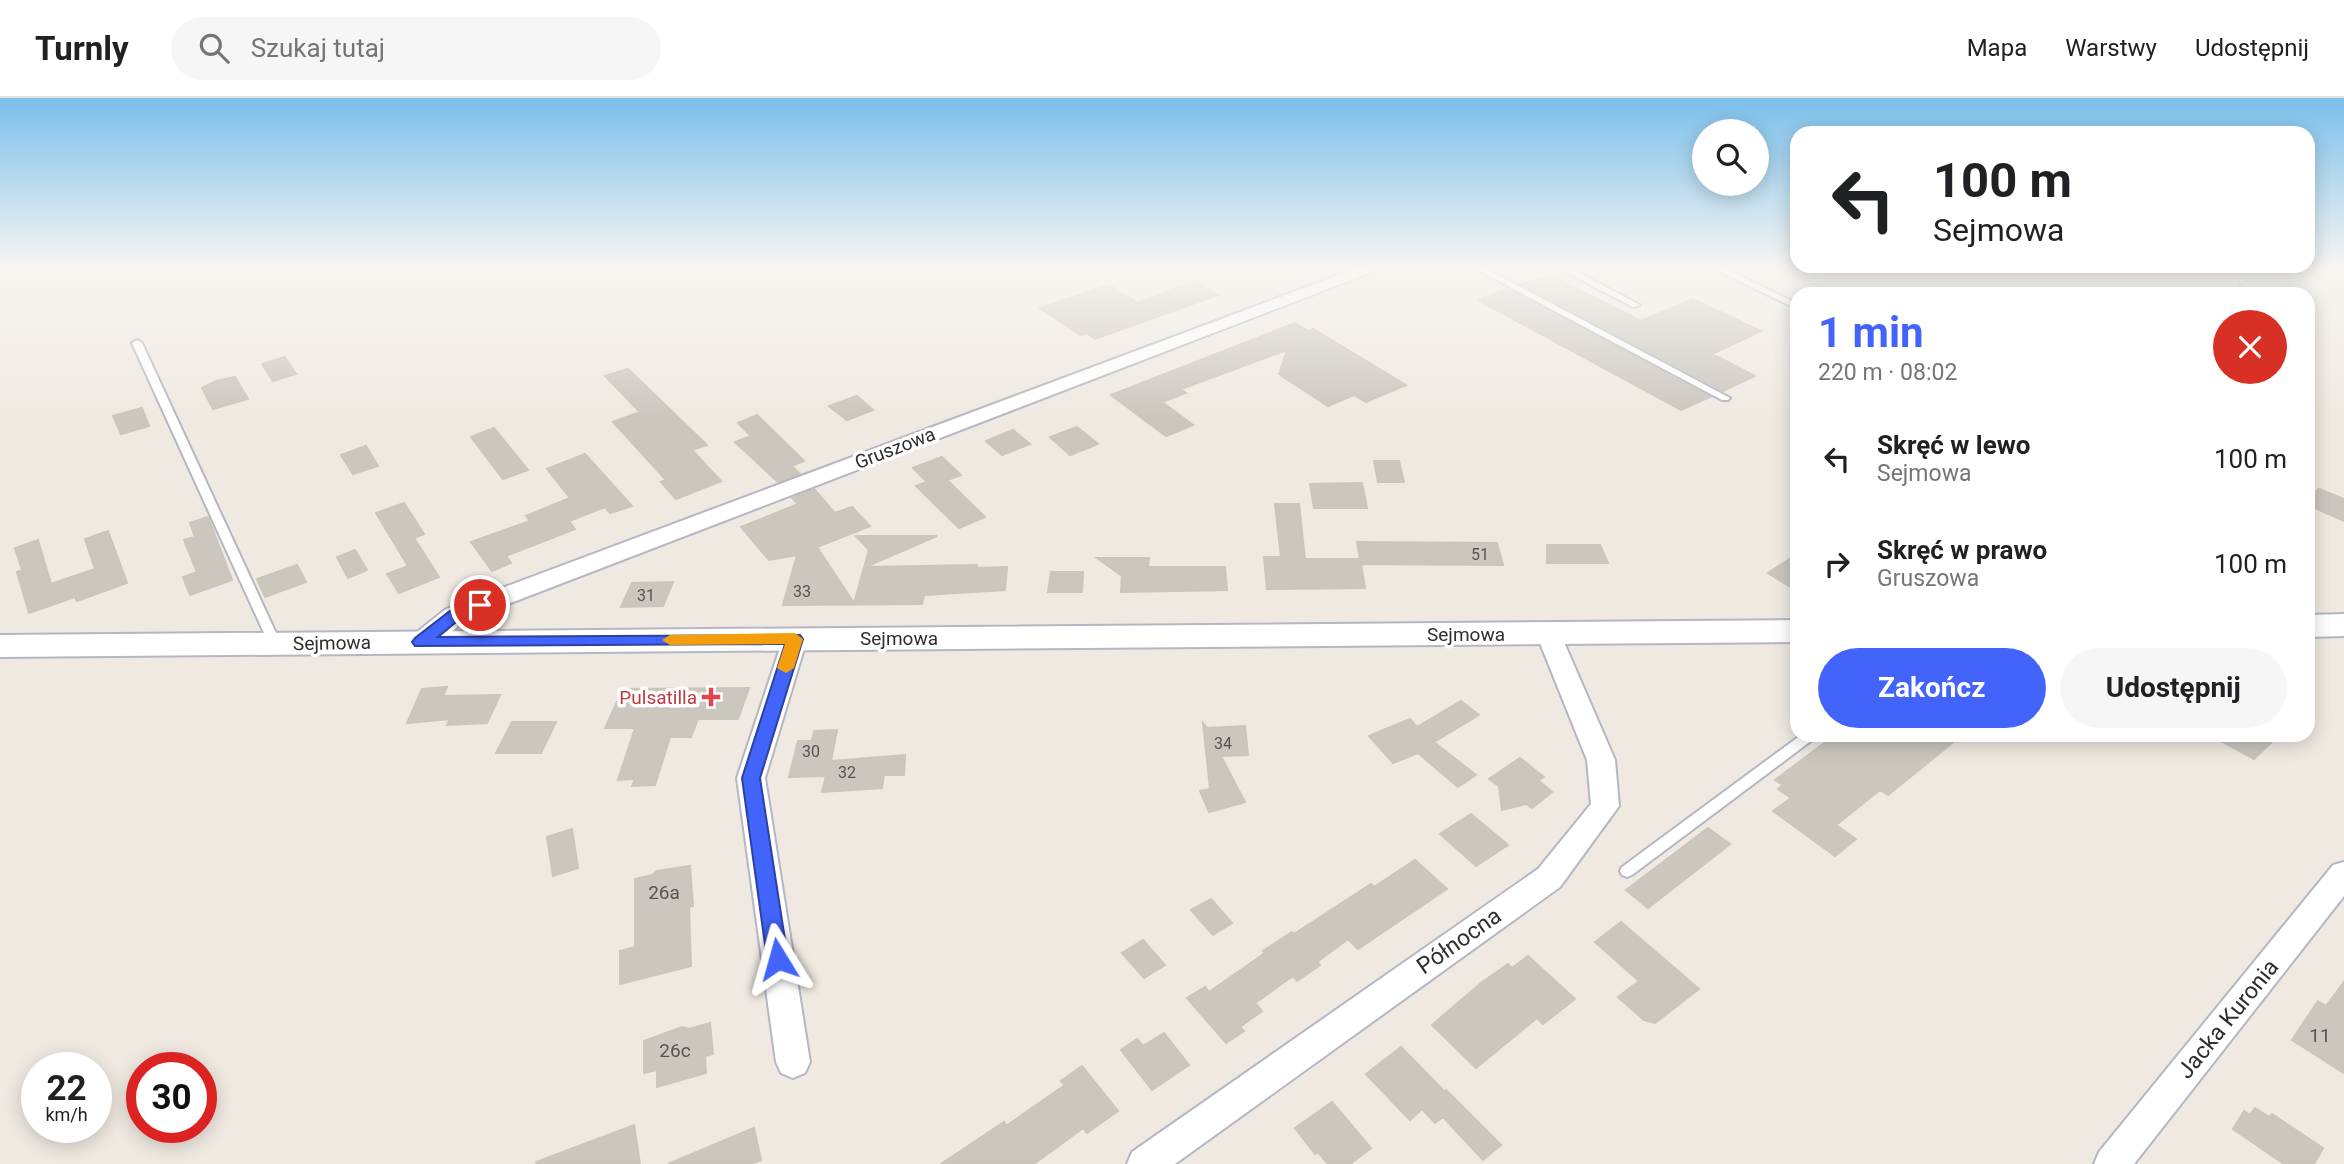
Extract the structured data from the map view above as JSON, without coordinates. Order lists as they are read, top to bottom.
{
  "streets": {
    "main road": ["Sejmowa"],
    "street": ["Gruszowa", "Północna", "Jacka Kuronia"]
  },
  "crossings": [
    ["Gruszowa", "Sejmowa"],
    ["Sejmowa", "Północna"]
  ],
  "places": {
    "health": ["Pulsatilla"]
  },
  "house_numbers": [
    "51",
    "33",
    "31",
    "34",
    "30",
    "32",
    "26a",
    "11",
    "26c"
  ],
  "page": {
    "header": "Turnly",
    "search": "Szukaj tutaj",
    "nav": ["Mapa", "Warstwy", "Udostępnij"],
    "turn": ["100 m", "Sejmowa"],
    "heading": ["1 min", "220 m · 08:02"],
    "list": [
      {
        "name": "Skręć w lewo",
        "note": "Sejmowa",
        "value": "100 m"
      },
      {
        "name": "Skręć w prawo",
        "note": "Gruszowa",
        "value": "100 m"
      }
    ],
    "buttons": ["Zakończ", "Udostępnij"],
    "speed": "22 km/h",
    "limit": "30"
  }
}
